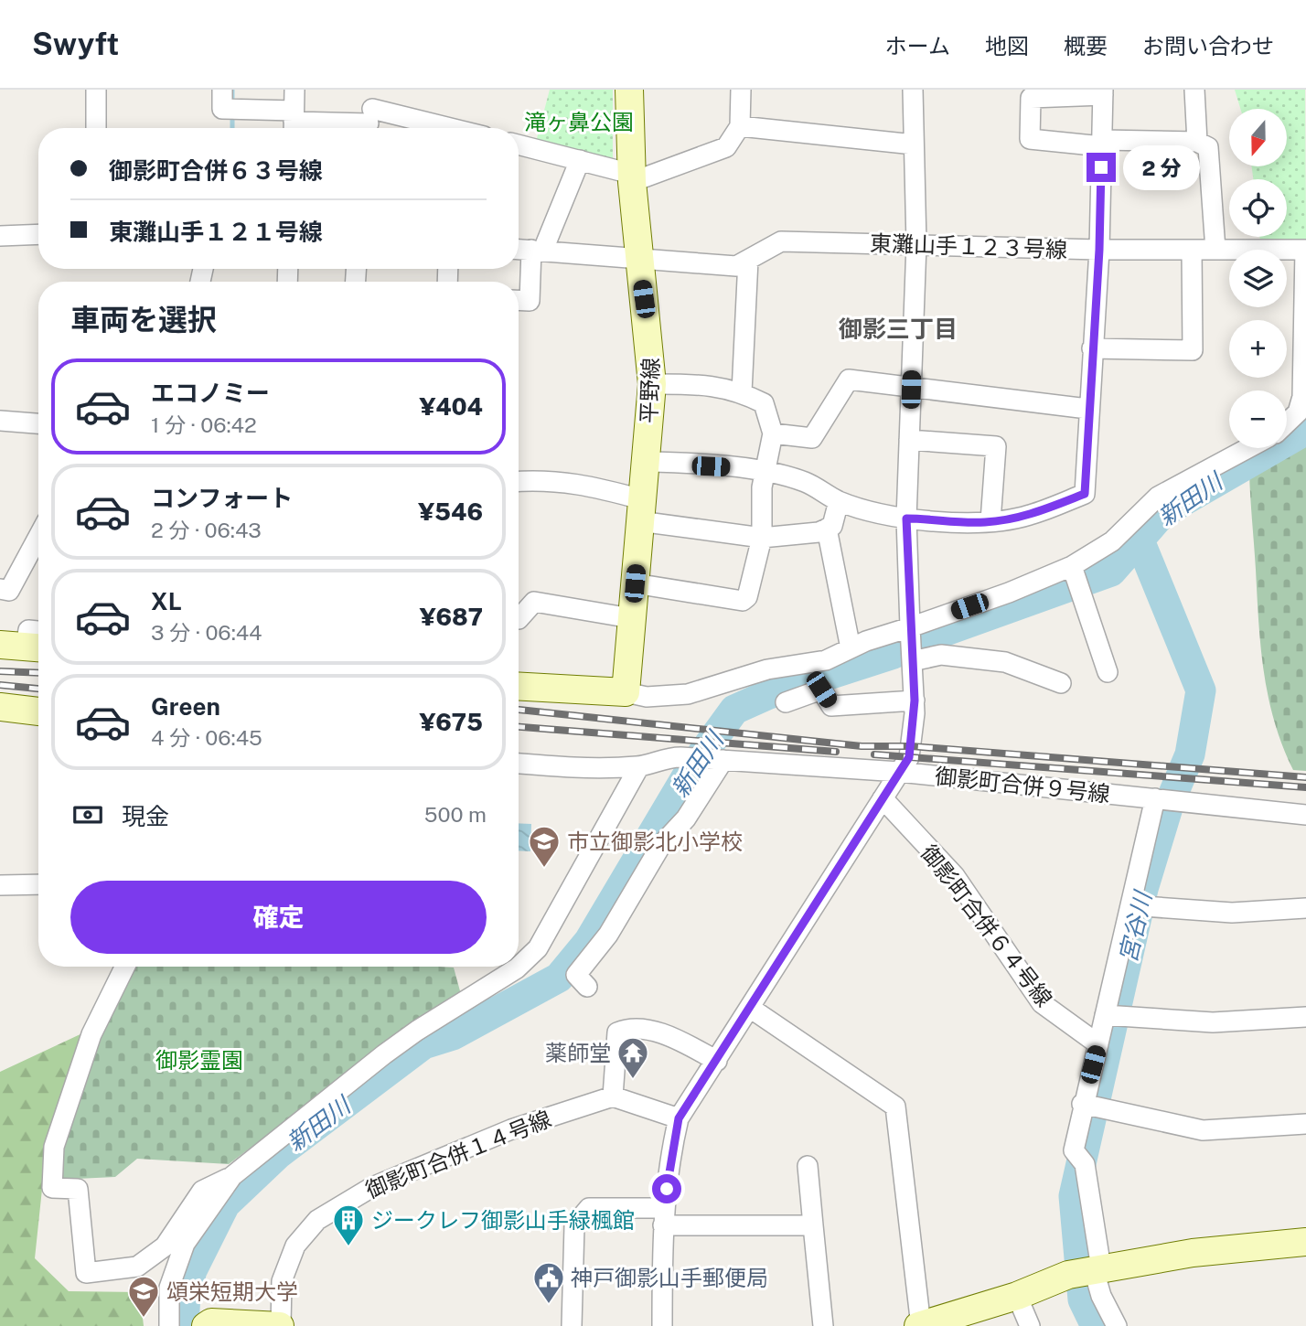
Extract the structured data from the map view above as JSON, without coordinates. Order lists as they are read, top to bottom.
{
  "streets": {
    "street": [
      "東灘山手１２３号線",
      "平野線",
      "御影町合併９号線",
      "御影町合併６４号線",
      "御影町合併１４号線"
    ]
  },
  "crossings": [
    ["東灘山手１２３号線", "平野線"]
  ],
  "districts": ["御影三丁目"],
  "water": ["新田川", "宮谷川"],
  "parks": ["滝ヶ鼻公園", "御影霊園"],
  "places": {
    "school or university": ["市立御影北小学校", "頌栄短期大学"],
    "temple": ["薬師堂"],
    "building": ["ジークレフ御影山手緑楓館"],
    "public building": ["神戸御影山手郵便局"]
  },
  "north": "bottom",
  "page": {
    "header": "Swyft",
    "nav": [
      "ホーム",
      "地図",
      "概要",
      "お問い合わせ"
    ],
    "map_buttons": ["+", "−"],
    "banner": ["御影町合併６３号線", "東灘山手１２１号線"],
    "bubble": "2 分",
    "heading": "車両を選択",
    "list": [
      {
        "name": "エコノミー",
        "note": "1 分 · 06:42",
        "value": "¥404"
      },
      {
        "name": "コンフォート",
        "note": "2 分 · 06:43",
        "value": "¥546"
      },
      {
        "name": "XL",
        "note": "3 分 · 06:44",
        "value": "¥687"
      },
      {
        "name": "Green",
        "note": "4 分 · 06:45",
        "value": "¥675"
      }
    ],
    "pay": ["現金", "500 m"],
    "buttons": "確定"
  }
}
